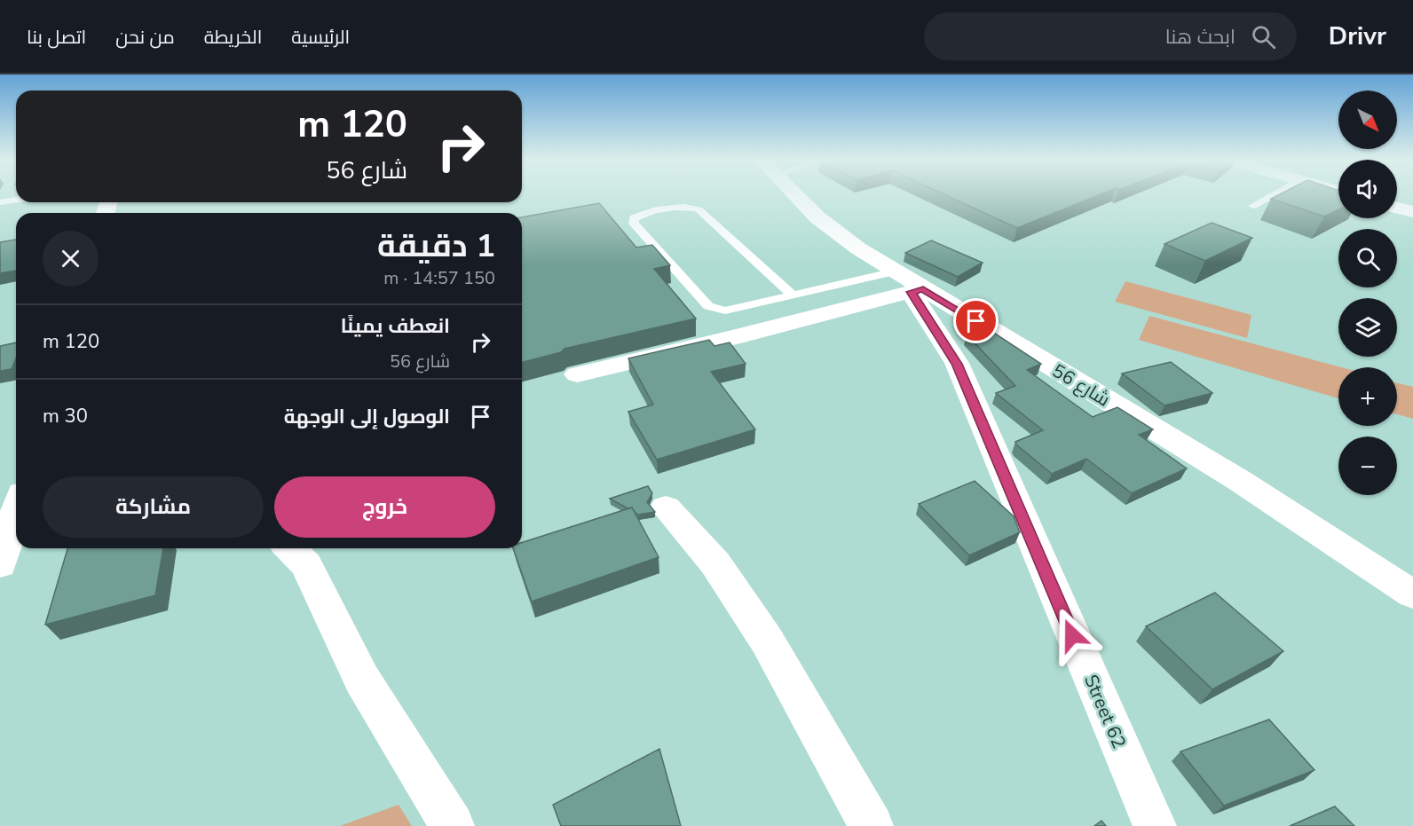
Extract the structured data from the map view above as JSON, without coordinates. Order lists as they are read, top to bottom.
{
  "streets": {
    "street": ["شارع 56", "Street 62"]
  },
  "crossings": [
    ["شارع 56", "Street 62"]
  ],
  "north": "bottom right",
  "page": {
    "header": "Drivr",
    "search": "ابحث هنا",
    "nav": [
      "الرئيسية",
      "الخريطة",
      "من نحن",
      "اتصل بنا"
    ],
    "map_buttons": ["+", "−"],
    "turn": ["120 m", "شارع 56"],
    "heading": ["1 دقيقة", "150 m · 14:57"],
    "list": [
      {
        "name": "انعطف يمينًا",
        "note": "شارع 56",
        "value": "120 m"
      },
      {
        "name": "الوصول إلى الوجهة",
        "value": "30 m"
      }
    ],
    "buttons": ["خروج", "مشاركة"]
  }
}
